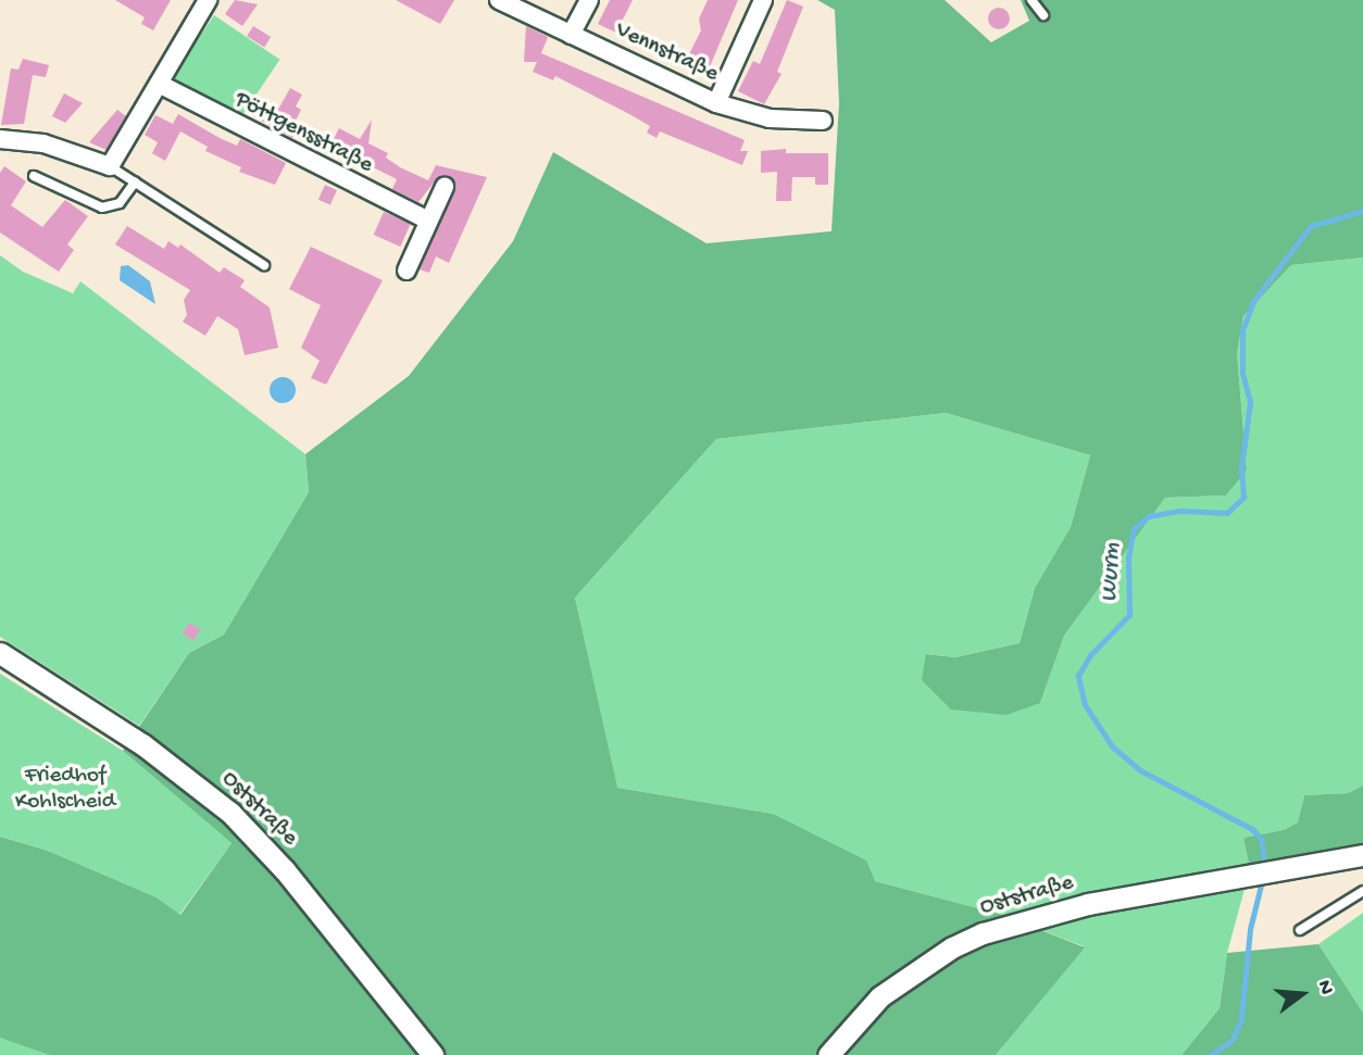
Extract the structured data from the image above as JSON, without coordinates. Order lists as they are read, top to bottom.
{
  "streets": {
    "street": ["Vennstraße", "Pöttgensstraße", "Oststraße"]
  },
  "water": ["Wurm"],
  "parks": ["Friedhof Kohlscheid"],
  "north": "right"
}
